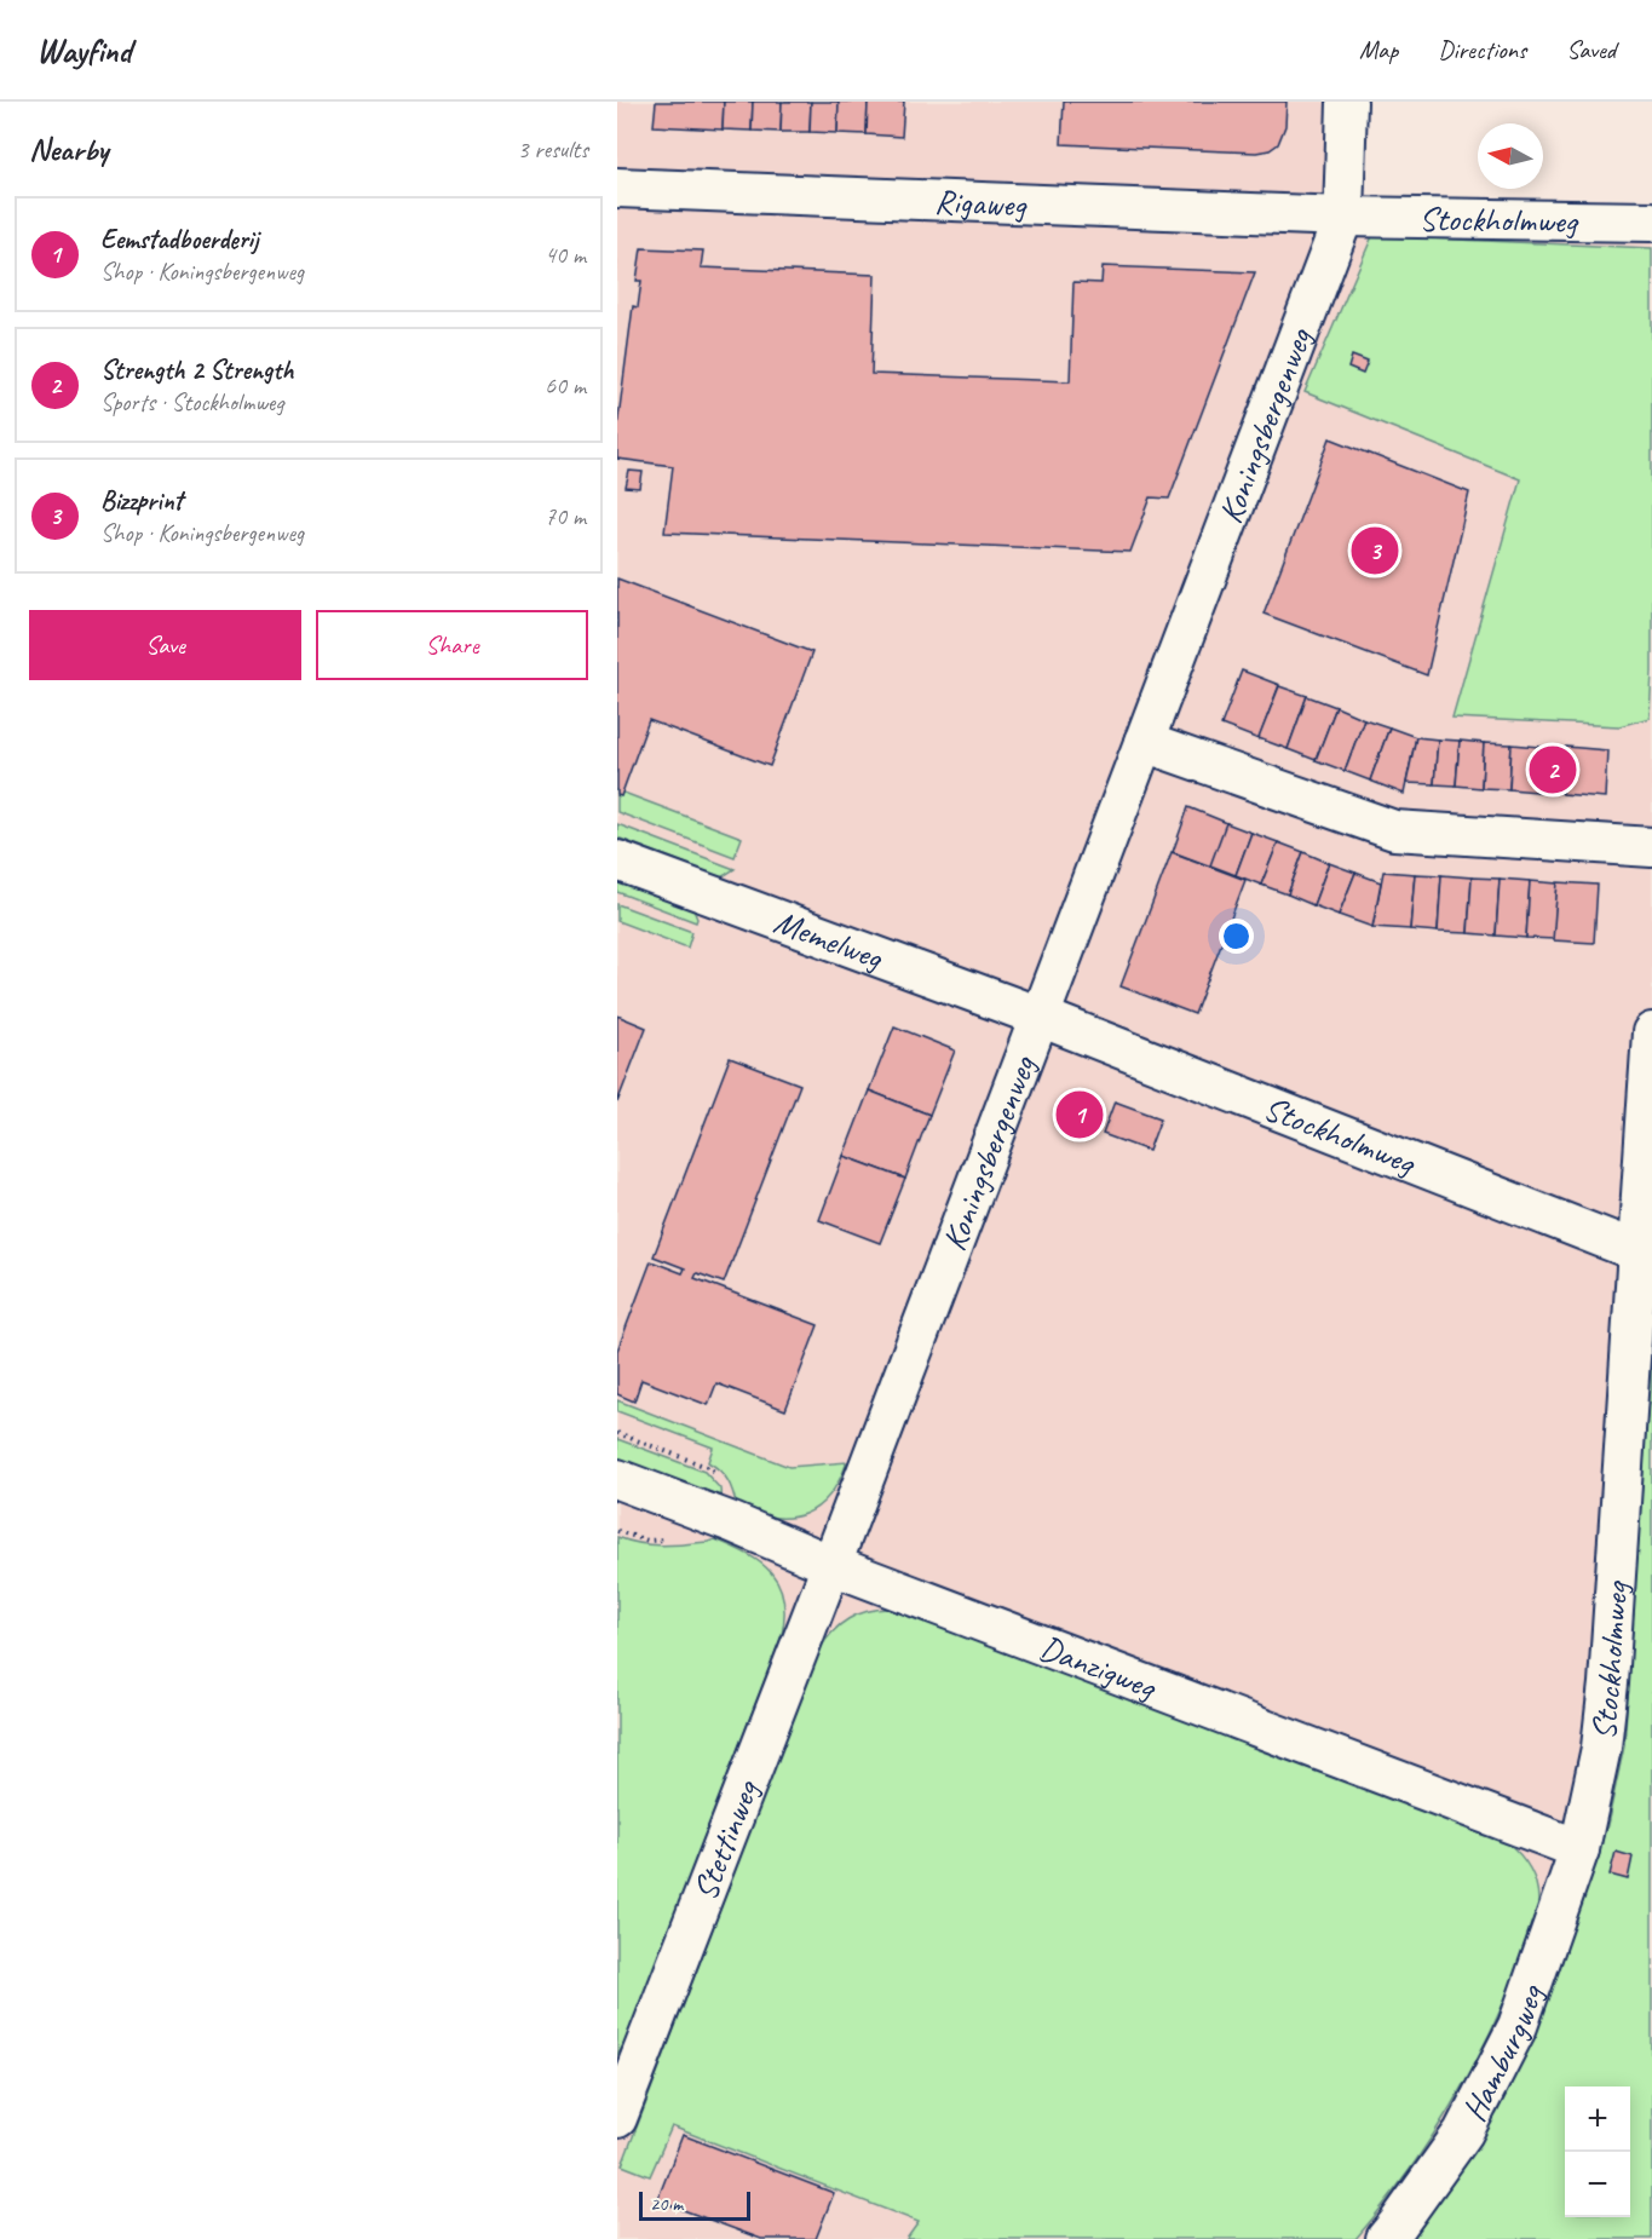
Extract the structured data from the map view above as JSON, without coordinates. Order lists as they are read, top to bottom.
{
  "streets": {
    "street": [
      "Rigaweg",
      "Stockholmweg",
      "Koningsbergenweg",
      "Memelweg",
      "Danzigweg",
      "Stettinweg",
      "Hamburgweg"
    ]
  },
  "crossings": [
    ["Rigaweg", "Stockholmweg"],
    ["Rigaweg", "Koningsbergenweg"],
    ["Stockholmweg", "Koningsbergenweg"],
    ["Stockholmweg", "Memelweg"],
    ["Stockholmweg", "Danzigweg"],
    ["Stockholmweg", "Hamburgweg"],
    ["Koningsbergenweg", "Memelweg"],
    ["Koningsbergenweg", "Danzigweg"],
    ["Koningsbergenweg", "Stettinweg"],
    ["Danzigweg", "Stettinweg"],
    ["Danzigweg", "Hamburgweg"]
  ],
  "scale_bar": "20 m",
  "north": "left",
  "page": {
    "header": "Wayfind",
    "nav": ["Map", "Directions", "Saved"],
    "heading": ["Nearby", "3 results"],
    "list": [
      {
        "mark": "1",
        "name": "Eemstadboerderij",
        "note": "Shop · Koningsbergenweg",
        "value": "40 m"
      },
      {
        "mark": "2",
        "name": "Strength 2 Strength",
        "note": "Sports · Stockholmweg",
        "value": "60 m"
      },
      {
        "mark": "3",
        "name": "Bizzprint",
        "note": "Shop · Koningsbergenweg",
        "value": "70 m"
      }
    ],
    "pins": ["3", "2", "1"],
    "buttons": ["Save", "Share"],
    "map_buttons": ["+", "−"],
    "scale": "20 m"
  }
}
